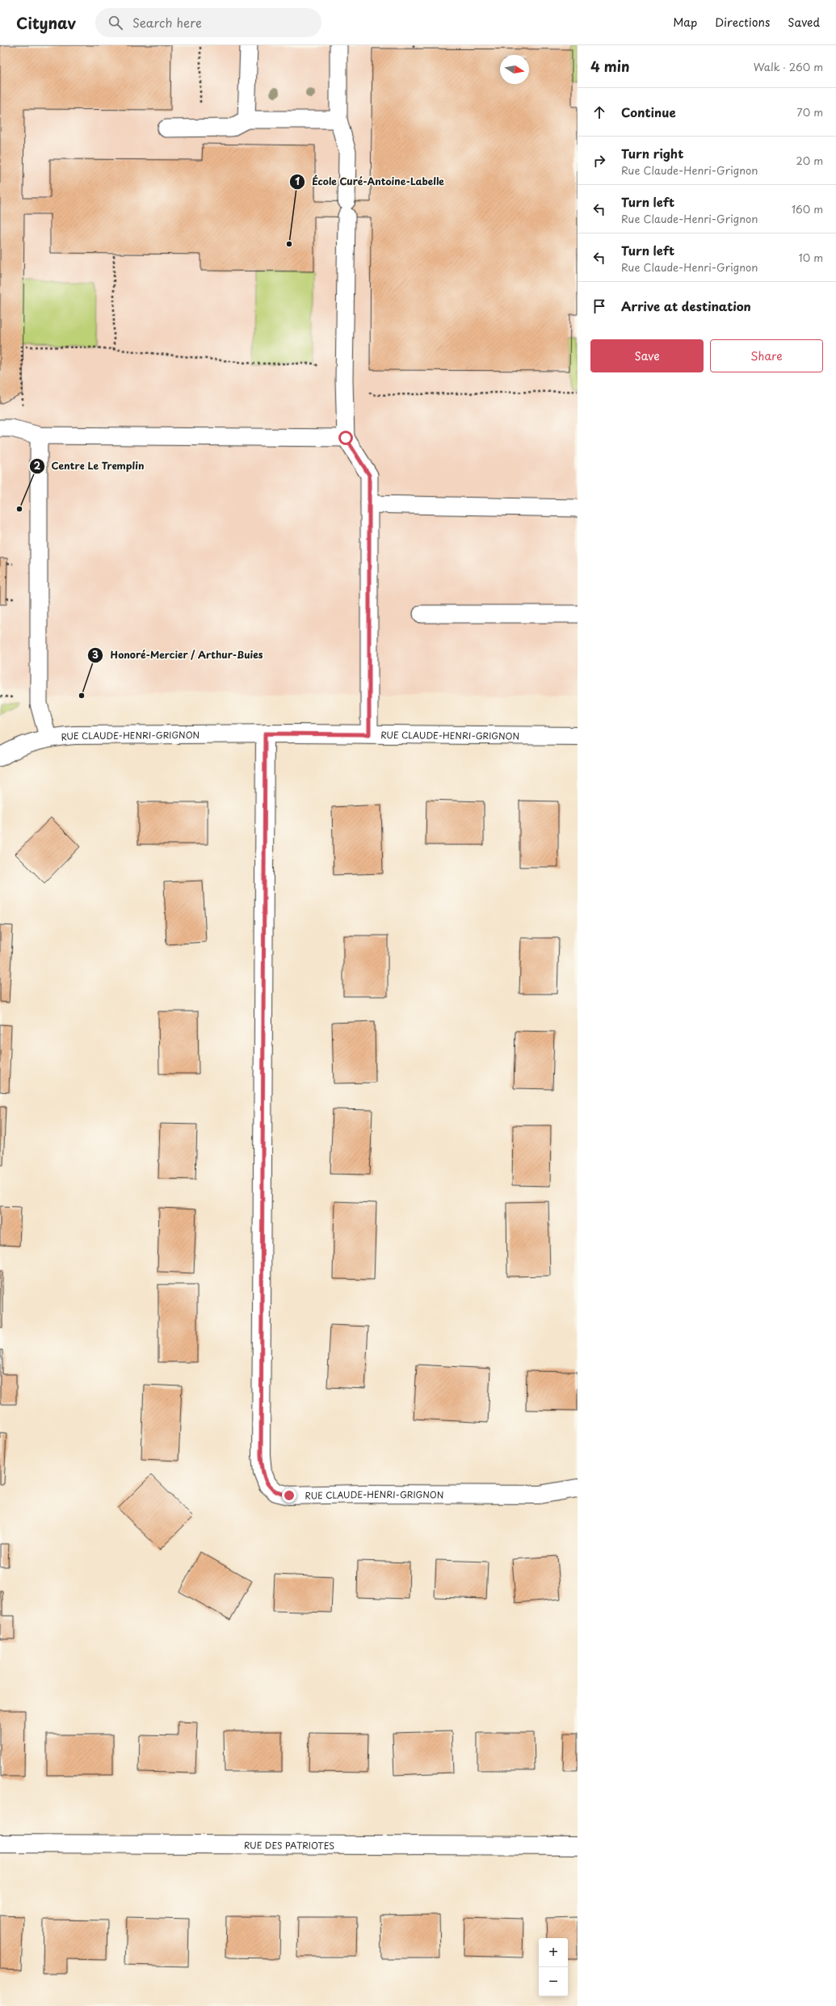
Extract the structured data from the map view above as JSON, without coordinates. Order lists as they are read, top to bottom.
{
  "streets": {
    "street": ["RUE CLAUDE-HENRI-GRIGNON", "RUE DES PATRIOTES"]
  },
  "places": ["École Curé-Antoine-Labelle", "Centre Le Tremplin", "Honoré-Mercier / Arthur-Buies"],
  "north": "right",
  "page": {
    "header": "Citynav",
    "search": "Search here",
    "nav": ["Map", "Directions", "Saved"],
    "heading": ["4 min", "Walk · 260 m"],
    "list": [
      ["Continue", "70 m"],
      ["Turn right", "Rue Claude-Henri-Grignon", "20 m"],
      ["Turn left", "Rue Claude-Henri-Grignon", "160 m"],
      ["Turn left", "Rue Claude-Henri-Grignon", "10 m"],
      "Arrive at destination"
    ],
    "buttons": ["Save", "Share"],
    "map_buttons": ["+", "−"]
  }
}
